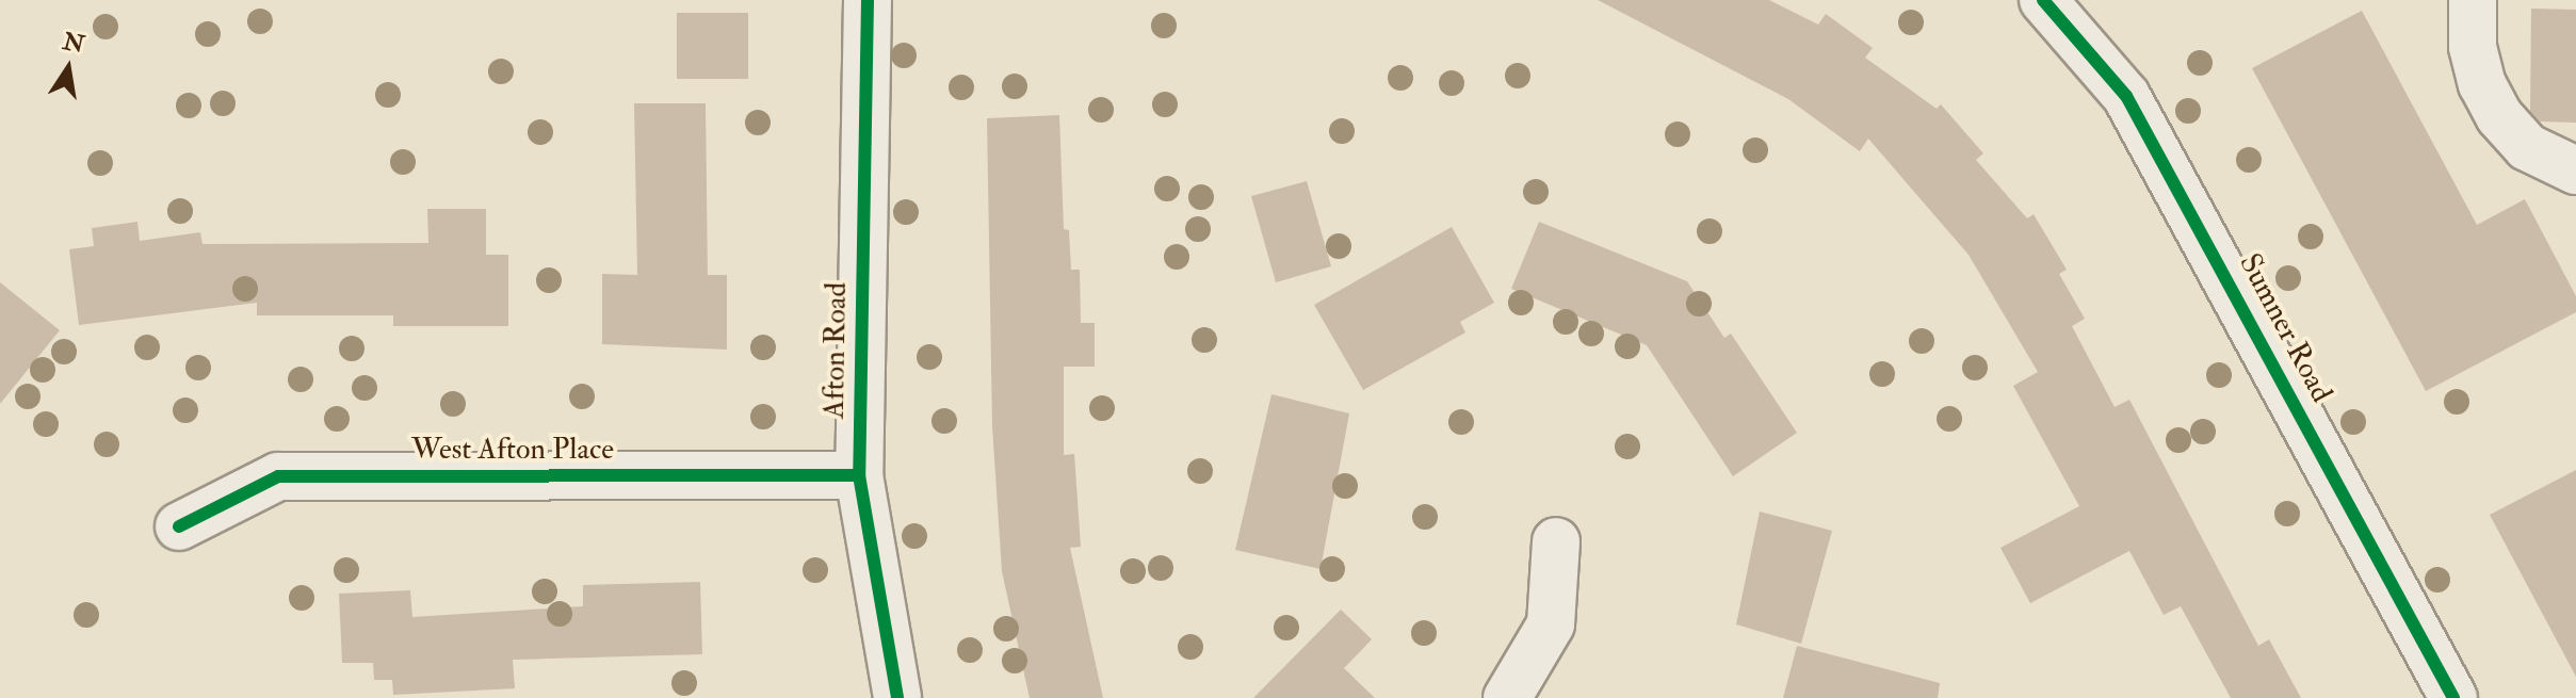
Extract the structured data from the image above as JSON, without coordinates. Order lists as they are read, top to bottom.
{
  "streets": {
    "street": ["Sumner Road", "Afton Road", "West Afton Place"]
  },
  "crossings": [
    ["Afton Road", "West Afton Place"]
  ],
  "north": "top"
}
